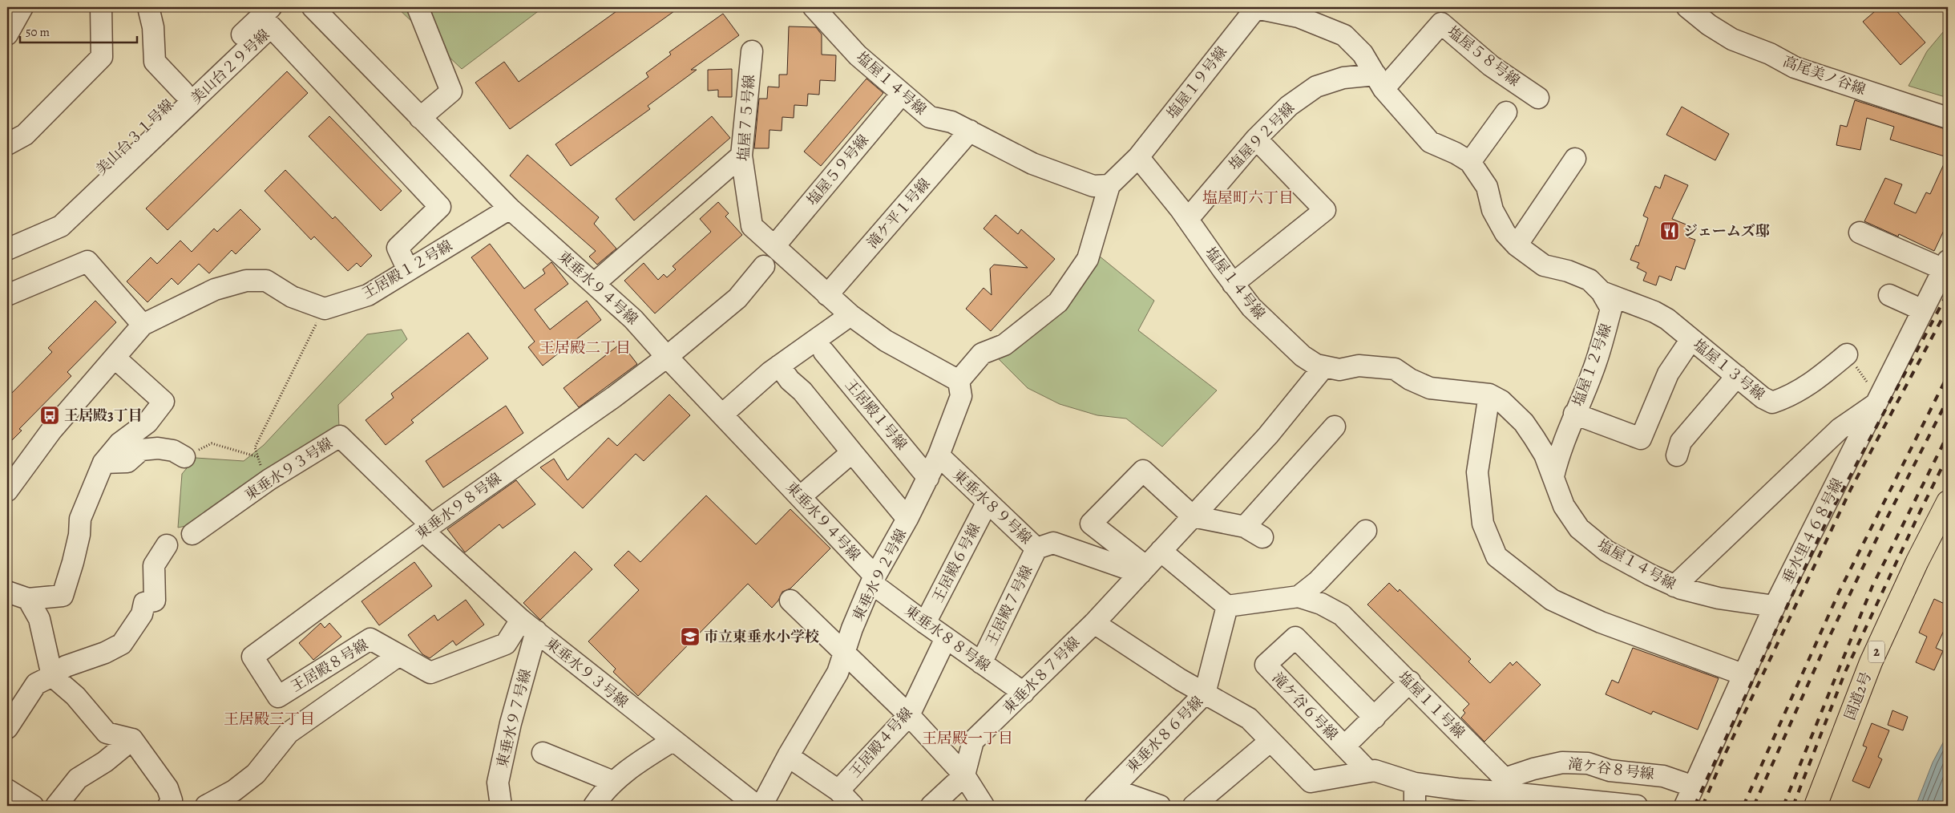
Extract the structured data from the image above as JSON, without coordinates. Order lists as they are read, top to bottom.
{
  "streets": {
    "highway": ["2", "国道2号"],
    "street": [
      "塩屋５８号線",
      "美山台２９号線",
      "高尾美ノ谷線",
      "塩屋１９号線",
      "塩屋１４号線",
      "塩屋７５号線",
      "塩屋９２号線",
      "美山台３１号線",
      "塩屋５９号線",
      "滝ケ平１号線",
      "王居殿１２号線",
      "東垂水９４号線",
      "塩屋１２号線",
      "塩屋１３号線",
      "王居殿１号線",
      "東垂水９３号線",
      "東垂水９８号線",
      "東垂水８９号線",
      "垂水里４６８号線",
      "王居殿６号線",
      "東垂水９２号線",
      "王居殿７号線",
      "東垂水８８号線",
      "王居殿８号線",
      "東垂水８７号線",
      "塩屋１１号線",
      "滝ケ谷６号線",
      "東垂水９７号線",
      "東垂水８６号線",
      "王居殿４号線",
      "滝ケ谷８号線"
    ]
  },
  "crossings": [
    ["塩屋５８号線", "塩屋９２号線"],
    ["塩屋５８号線", "塩屋１２号線"],
    ["美山台２９号線", "王居殿１２号線"],
    ["塩屋１９号線", "塩屋１４号線"],
    ["塩屋１９号線", "塩屋１２号線"],
    ["塩屋１４号線", "塩屋９２号線"],
    ["塩屋１４号線", "塩屋５９号線"],
    ["塩屋１４号線", "滝ケ平１号線"],
    ["塩屋１４号線", "塩屋１２号線"],
    ["塩屋１４号線", "垂水里４６８号線"],
    ["塩屋１４号線", "東垂水８７号線"],
    ["塩屋７５号線", "塩屋５９号線"],
    ["塩屋７５号線", "滝ケ平１号線"],
    ["塩屋７５号線", "東垂水９２号線"],
    ["塩屋９２号線", "塩屋１２号線"],
    ["王居殿１２号線", "東垂水９４号線"],
    ["東垂水９４号線", "東垂水９８号線"],
    ["東垂水９４号線", "東垂水９２号線"],
    ["東垂水９４号線", "東垂水８８号線"],
    ["塩屋１２号線", "塩屋１３号線"],
    ["王居殿１号線", "東垂水９２号線"],
    ["東垂水９３号線", "東垂水９８号線"],
    ["東垂水９３号線", "王居殿８号線"],
    ["東垂水９３号線", "東垂水９７号線"],
    ["東垂水９８号線", "王居殿８号線"],
    ["東垂水８９号線", "王居殿６号線"],
    ["東垂水８９号線", "東垂水９２号線"],
    ["東垂水８９号線", "王居殿７号線"],
    ["東垂水８９号線", "東垂水８７号線"],
    ["垂水里４６８号線", "滝ケ谷８号線"],
    ["王居殿６号線", "東垂水８８号線"],
    ["東垂水９２号線", "東垂水８８号線"],
    ["東垂水９２号線", "王居殿４号線"],
    ["王居殿７号線", "東垂水８８号線"],
    ["東垂水８８号線", "東垂水８７号線"],
    ["東垂水８８号線", "王居殿４号線"],
    ["王居殿８号線", "東垂水９７号線"],
    ["塩屋１１号線", "東垂水８６号線"],
    ["塩屋１１号線", "滝ケ谷８号線"]
  ],
  "districts": [
    "塩屋町六丁目",
    "王居殿二丁目",
    "王居殿三丁目",
    "王居殿一丁目"
  ],
  "places": {
    "restaurant": ["ジェームズ邸"],
    "bus stop": ["王居殿3丁目"],
    "school or university": ["市立東垂水小学校"]
  },
  "scale_bar": "50 m"
}
